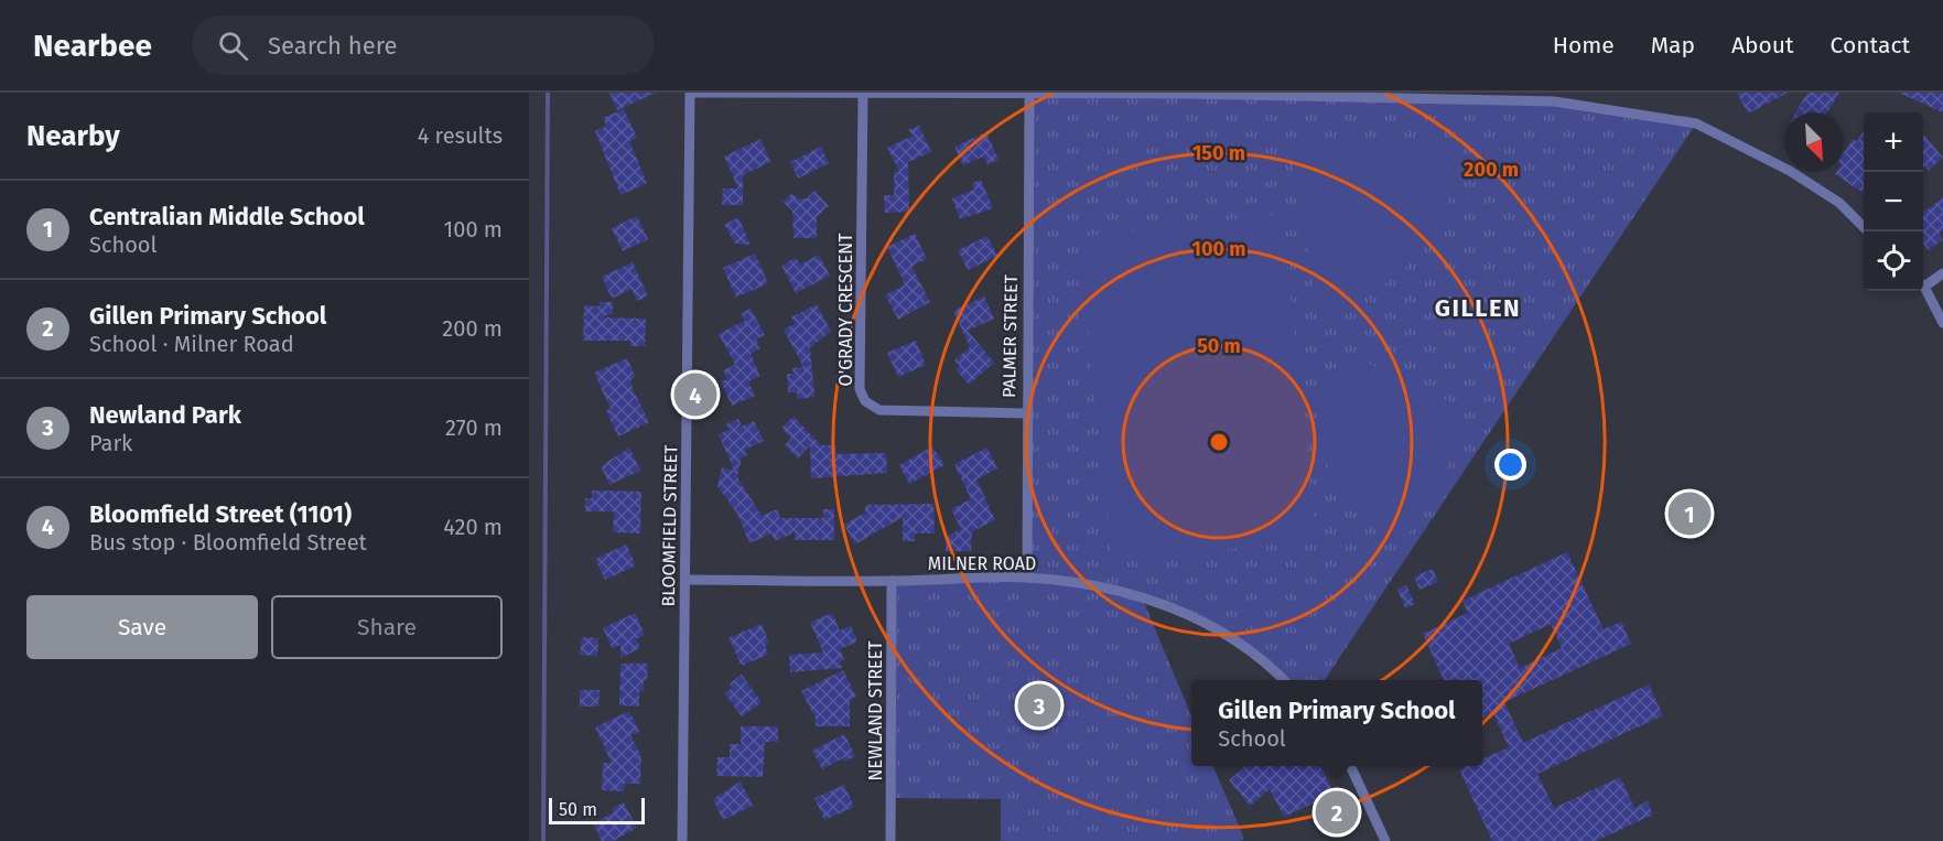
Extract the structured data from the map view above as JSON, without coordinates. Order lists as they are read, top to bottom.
{
  "streets": {
    "street": [
      "O'GRADY CRESCENT",
      "PALMER STREET",
      "BLOOMFIELD STREET",
      "MILNER ROAD",
      "NEWLAND STREET"
    ]
  },
  "crossings": [
    ["O'GRADY CRESCENT", "PALMER STREET"],
    ["PALMER STREET", "MILNER ROAD"],
    ["BLOOMFIELD STREET", "MILNER ROAD"],
    ["MILNER ROAD", "NEWLAND STREET"]
  ],
  "districts": ["GILLEN"],
  "scale_bar": "50 m",
  "north": "bottom right",
  "page": {
    "header": "Nearbee",
    "search": "Search here",
    "nav": [
      "Home",
      "Map",
      "About",
      "Contact"
    ],
    "heading": ["Nearby", "4 results"],
    "map_buttons": ["+", "−"],
    "list": [
      {
        "mark": "1",
        "name": "Centralian Middle School",
        "note": "School",
        "value": "100 m"
      },
      {
        "mark": "2",
        "name": "Gillen Primary School",
        "note": "School · Milner Road",
        "value": "200 m"
      },
      {
        "mark": "3",
        "name": "Newland Park",
        "note": "Park",
        "value": "270 m"
      },
      {
        "mark": "4",
        "name": "Bloomfield Street (1101)",
        "note": "Bus stop · Bloomfield Street",
        "value": "420 m"
      }
    ],
    "pins": [
      "4",
      "1",
      "3",
      "2"
    ],
    "buttons": ["Save", "Share"],
    "popup": ["Gillen Primary School", "School"],
    "scale": "50 m"
  },
  "rings": [
    "150 m",
    "200 m",
    "100 m",
    "50 m"
  ]
}
